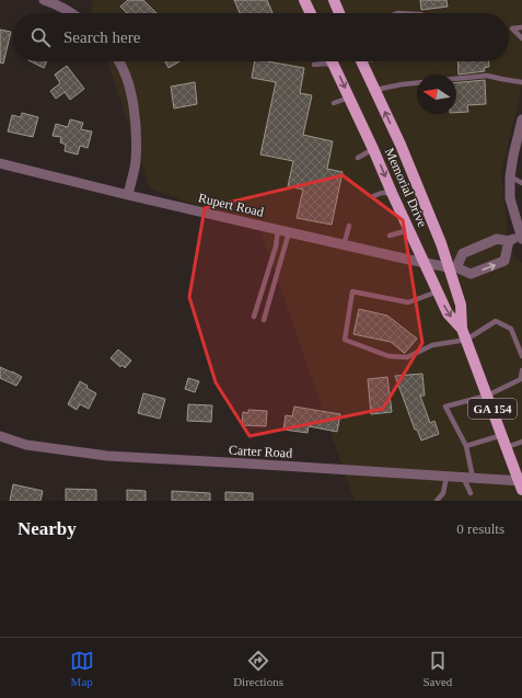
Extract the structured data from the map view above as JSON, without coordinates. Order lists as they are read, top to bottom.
{
  "streets": {
    "main road": ["Memorial Drive", "GA 154"],
    "street": ["Rupert Road", "Carter Road"]
  },
  "crossings": [
    ["Memorial Drive", "Rupert Road"],
    ["Memorial Drive", "Carter Road"]
  ],
  "north": "left",
  "page": {
    "search": "Search here",
    "heading": ["Nearby", "0 results"],
    "nav": ["Map", "Directions", "Saved"]
  }
}
